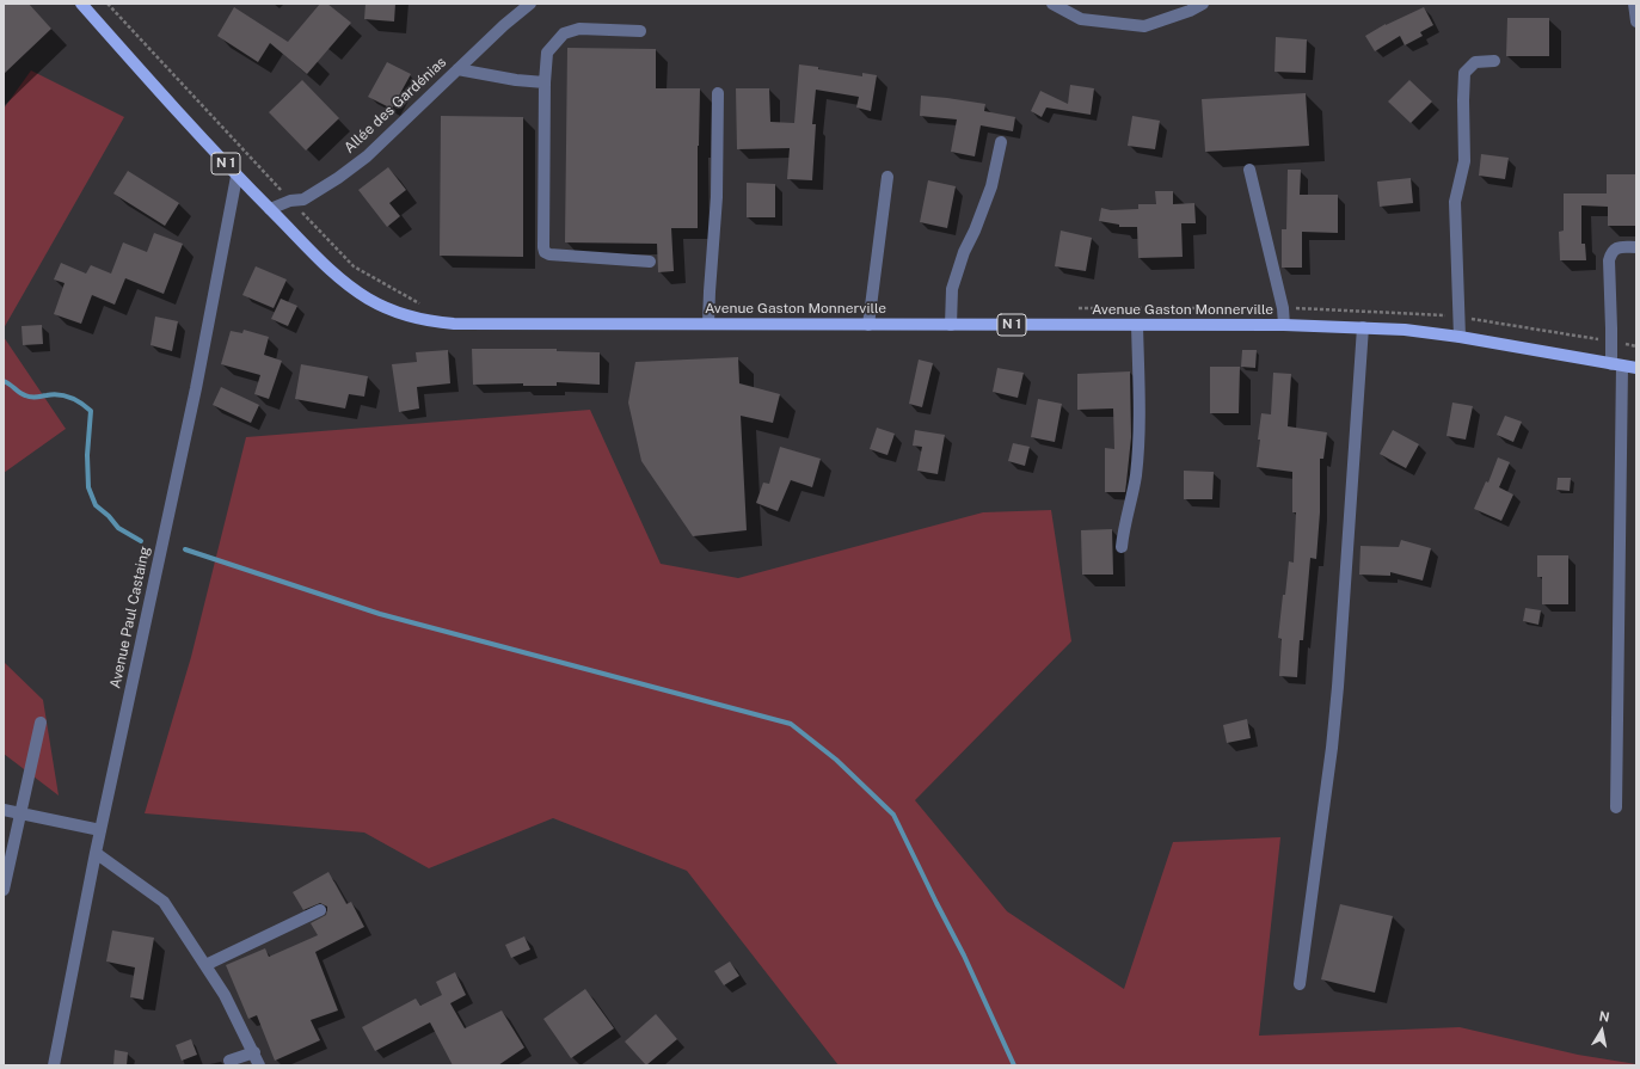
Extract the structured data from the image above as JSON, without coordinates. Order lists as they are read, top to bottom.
{
  "streets": {
    "main road": ["N 1", "Avenue Gaston Monnerville"],
    "street": ["Allée des Gardénias", "Avenue Paul Castaing"]
  },
  "crossings": [
    ["Allée des Gardénias", "Avenue Gaston Monnerville"],
    ["Avenue Gaston Monnerville", "Avenue Paul Castaing"]
  ],
  "north": "top"
}
